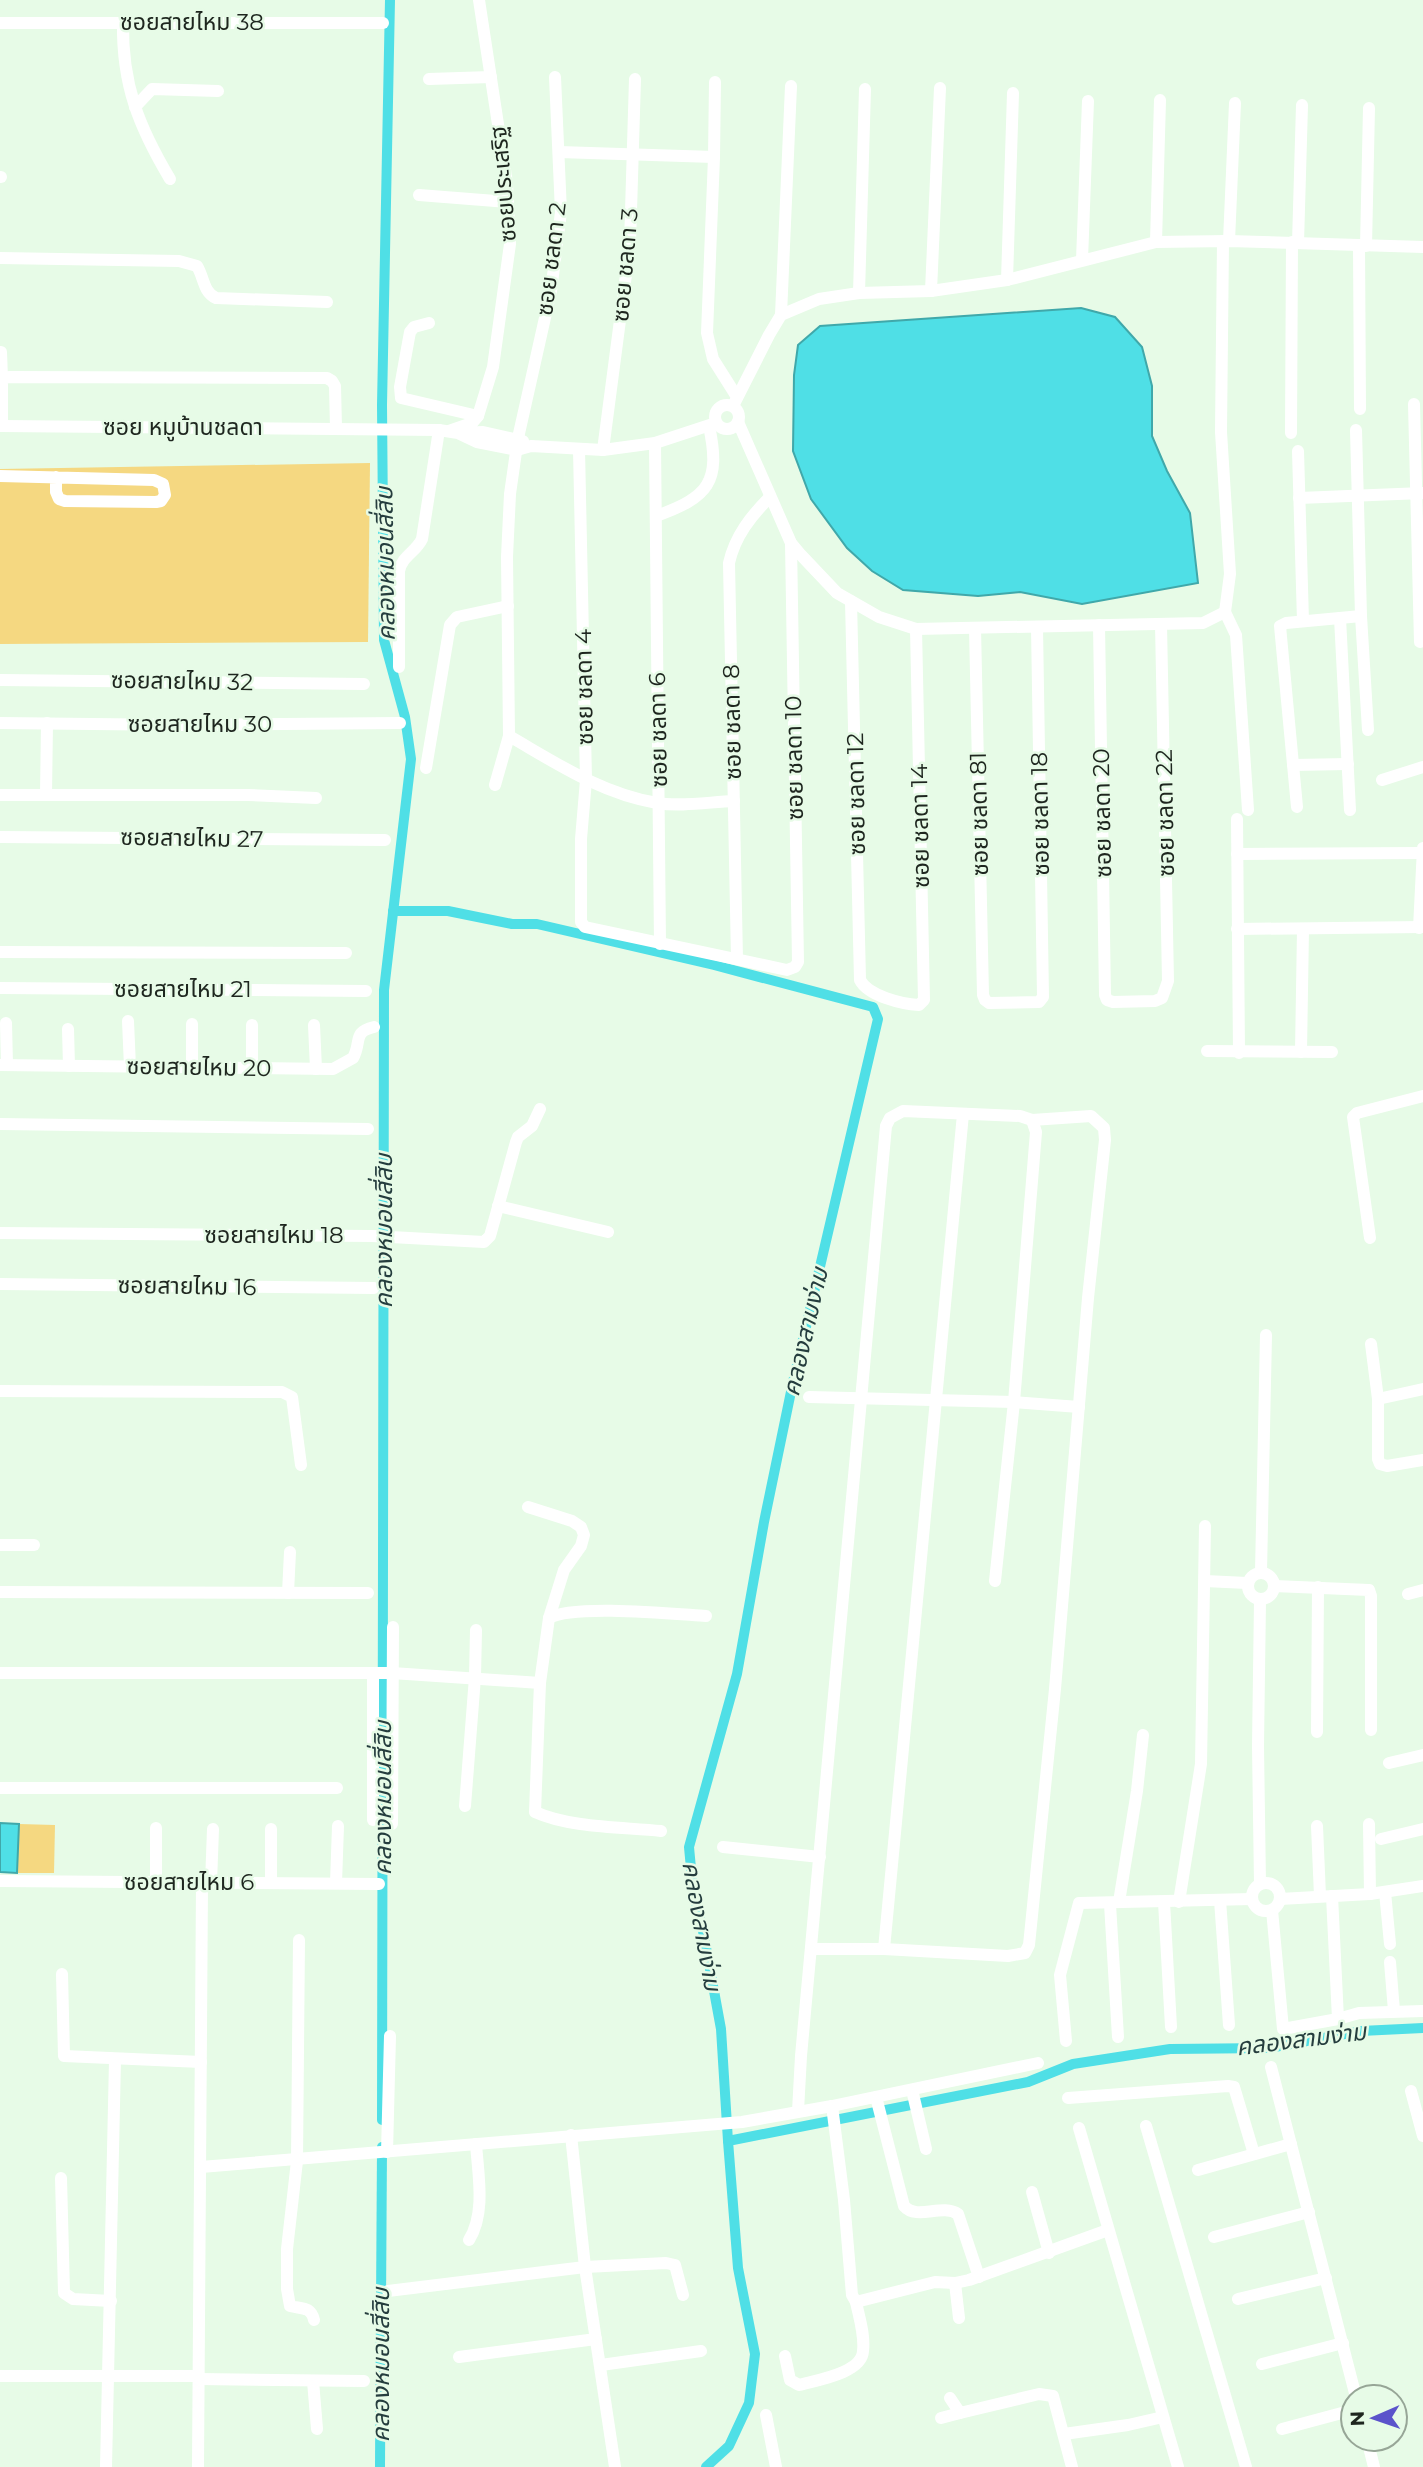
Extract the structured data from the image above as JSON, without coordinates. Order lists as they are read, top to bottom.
{
  "streets": {
    "street": [
      "ซอยสายไหม 38",
      "ซอยประเสริฐ",
      "ซอย ชลดา 2",
      "ซอย ชลดา 3",
      "ซอย หมูบ้านชลดา",
      "ซอยสายไหม 32",
      "ซอย ชลดา 4",
      "ซอย ชลดา 8",
      "ซอยสายไหม 30",
      "ซอย ชลดา 6",
      "ซอย ชลดา 10",
      "ซอย ชลดา 12",
      "ซอย ชลดา 20",
      "ซอย ชลดา 22",
      "ซอย ชลดา 81",
      "ซอย ชลดา 18",
      "ซอย ชลดา 14",
      "ซอยสายไหม 27",
      "ซอยสายไหม 21",
      "ซอยสายไหม 20",
      "ซอยสายไหม 18",
      "ซอยสายไหม 16",
      "ซอยสายไหม 6"
    ]
  },
  "crossings": [
    ["ซอย ชลดา 2", "ซอย หมูบ้านชลดา"],
    ["ซอย ชลดา 4", "ซอย ชลดา 6"],
    ["ซอย ชลดา 8", "ซอย ชลดา 10"],
    ["ซอย ชลดา 12", "ซอย ชลดา 14"],
    ["ซอย ชลดา 20", "ซอย ชลดา 22"],
    ["ซอย ชลดา 81", "ซอย ชลดา 18"]
  ],
  "water": ["คลองหมอนสี่สิบ", "คลองสามง่าม"],
  "north": "left"
}
